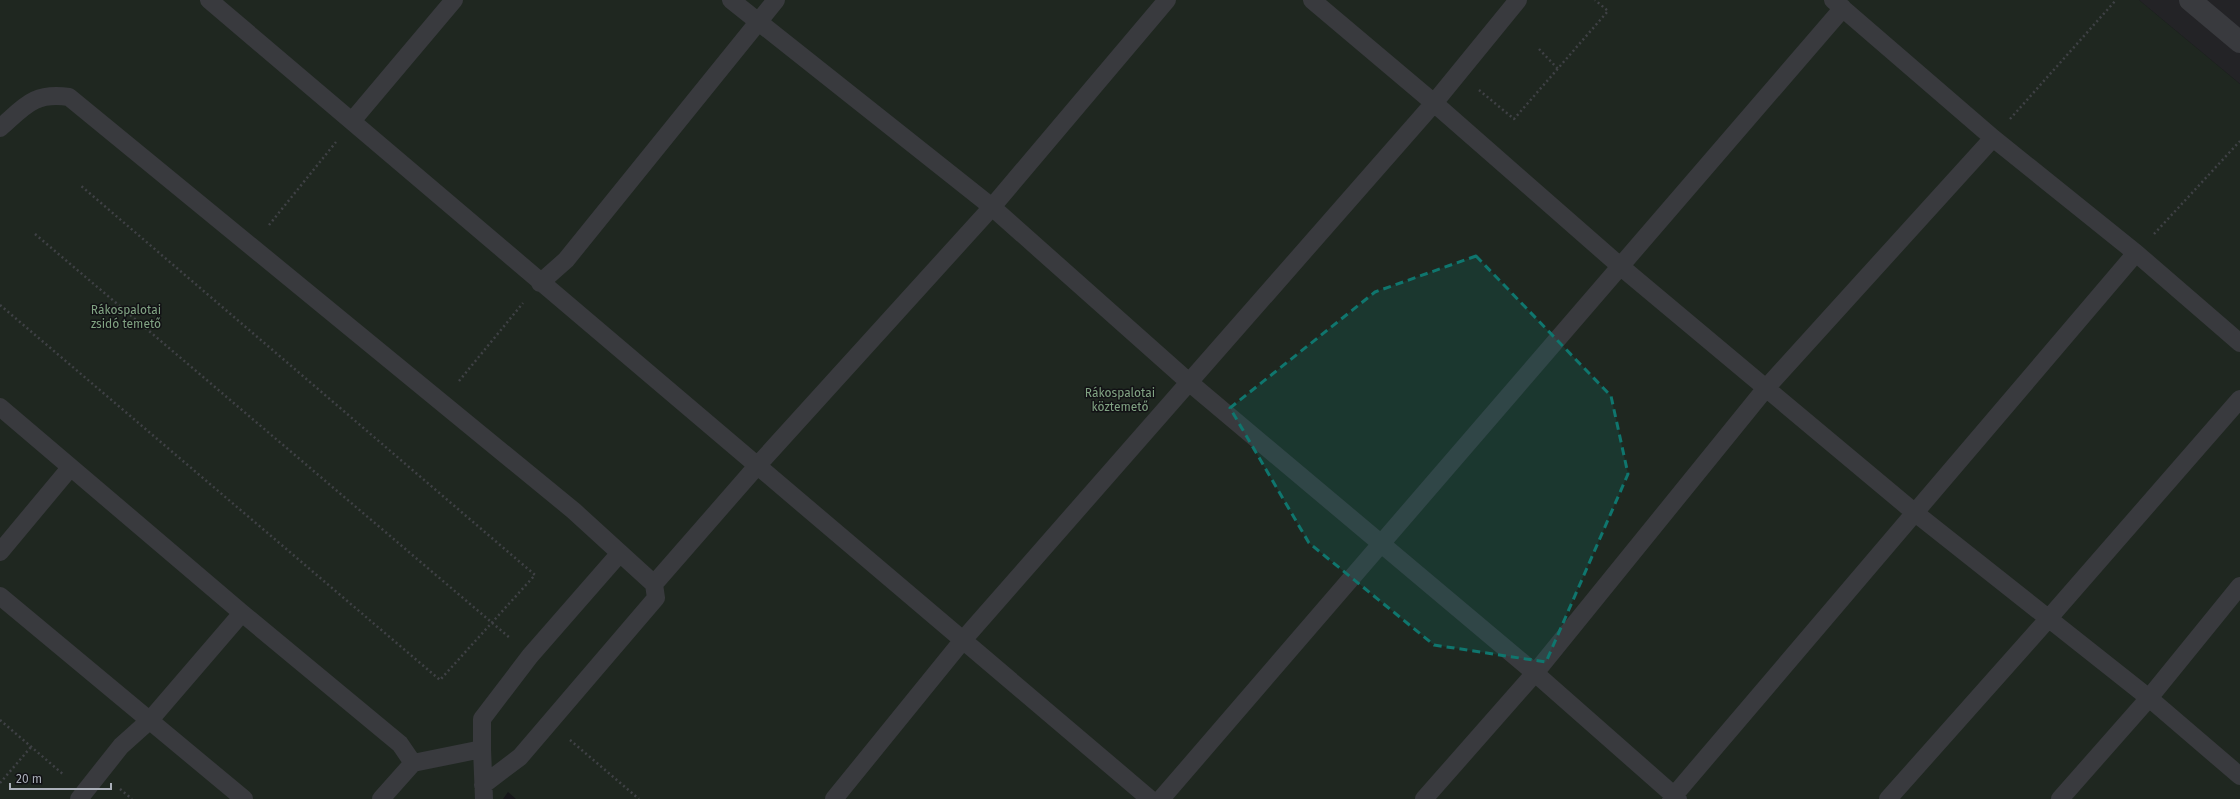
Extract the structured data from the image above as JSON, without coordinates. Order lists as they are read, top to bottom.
{
  "parks": ["Rákospalotai zsidó temető", "Rákospalotai köztemető"],
  "scale_bar": "20 m"
}
